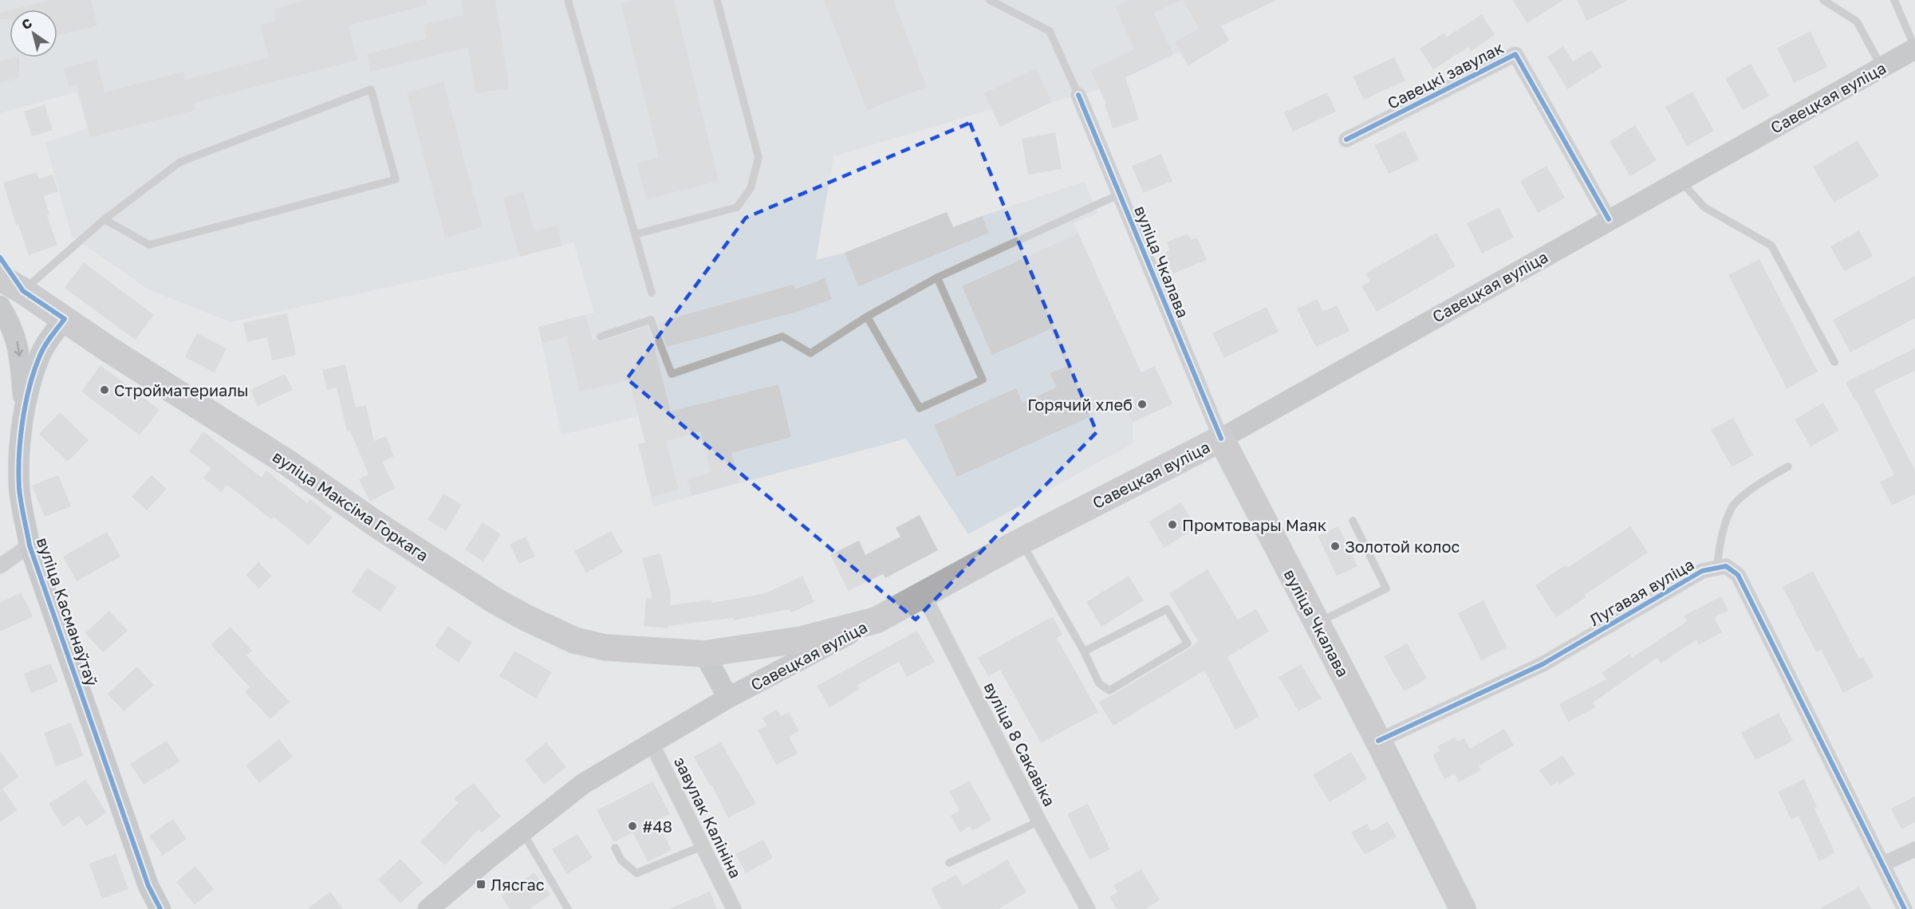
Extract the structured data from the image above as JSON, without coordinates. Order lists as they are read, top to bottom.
{
  "streets": {
    "highway": ["Савецкая вуліца", "вуліца Чкалава", "вуліца Максіма Горкага"],
    "main road": ["вуліца Касманаўтаў"],
    "street": [
      "Савецкі завулак",
      "Лугавая вуліца",
      "вуліца 8 Сакавіка",
      "завулак Калініна"
    ]
  },
  "crossings": [
    ["Савецкі завулак", "Савецкая вуліца"],
    ["Савецкая вуліца", "вуліца Чкалава"],
    ["Савецкая вуліца", "вуліца Максіма Горкага"],
    ["Савецкая вуліца", "вуліца 8 Сакавіка"],
    ["Савецкая вуліца", "завулак Калініна"],
    ["вуліца Чкалава", "Лугавая вуліца"],
    ["вуліца Максіма Горкага", "вуліца Касманаўтаў"]
  ],
  "places": {
    "other": [
      "Стройматериалы",
      "Горячий хлеб",
      "Промтовары Маяк",
      "Золотой колос",
      "#48"
    ],
    "transit": ["Лясгас"]
  },
  "north": "top left"
}
